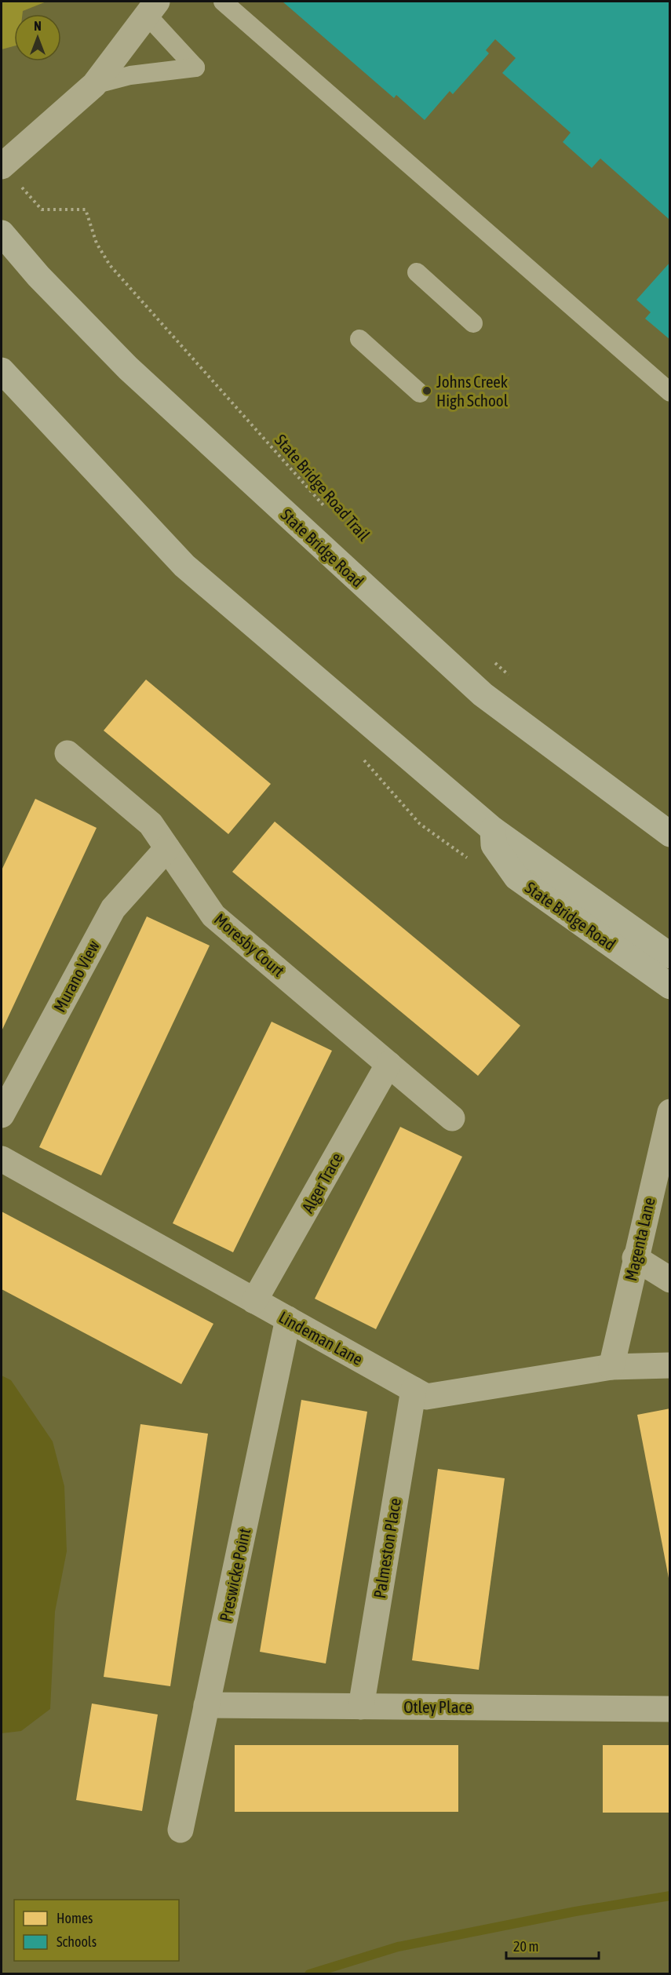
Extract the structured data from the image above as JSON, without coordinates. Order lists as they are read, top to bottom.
{
  "streets": {
    "highway": ["State Bridge Road"],
    "street": [
      "Moresby Court",
      "Murano View",
      "Alger Trace",
      "Magenta Lane",
      "Lindeman Lane",
      "Palmeston Place",
      "Preswicke Point",
      "Otley Place"
    ],
    "path": ["State Bridge Road Trail"]
  },
  "crossings": [
    ["Moresby Court", "Murano View"],
    ["Moresby Court", "Alger Trace"],
    ["Alger Trace", "Lindeman Lane"],
    ["Magenta Lane", "Lindeman Lane"],
    ["Lindeman Lane", "Palmeston Place"],
    ["Lindeman Lane", "Preswicke Point"],
    ["Palmeston Place", "Otley Place"],
    ["Preswicke Point", "Otley Place"]
  ],
  "places": ["Johns Creek High School"],
  "legend": ["Homes", "Schools"],
  "scale_bar": "20 m",
  "north": "top"
}
